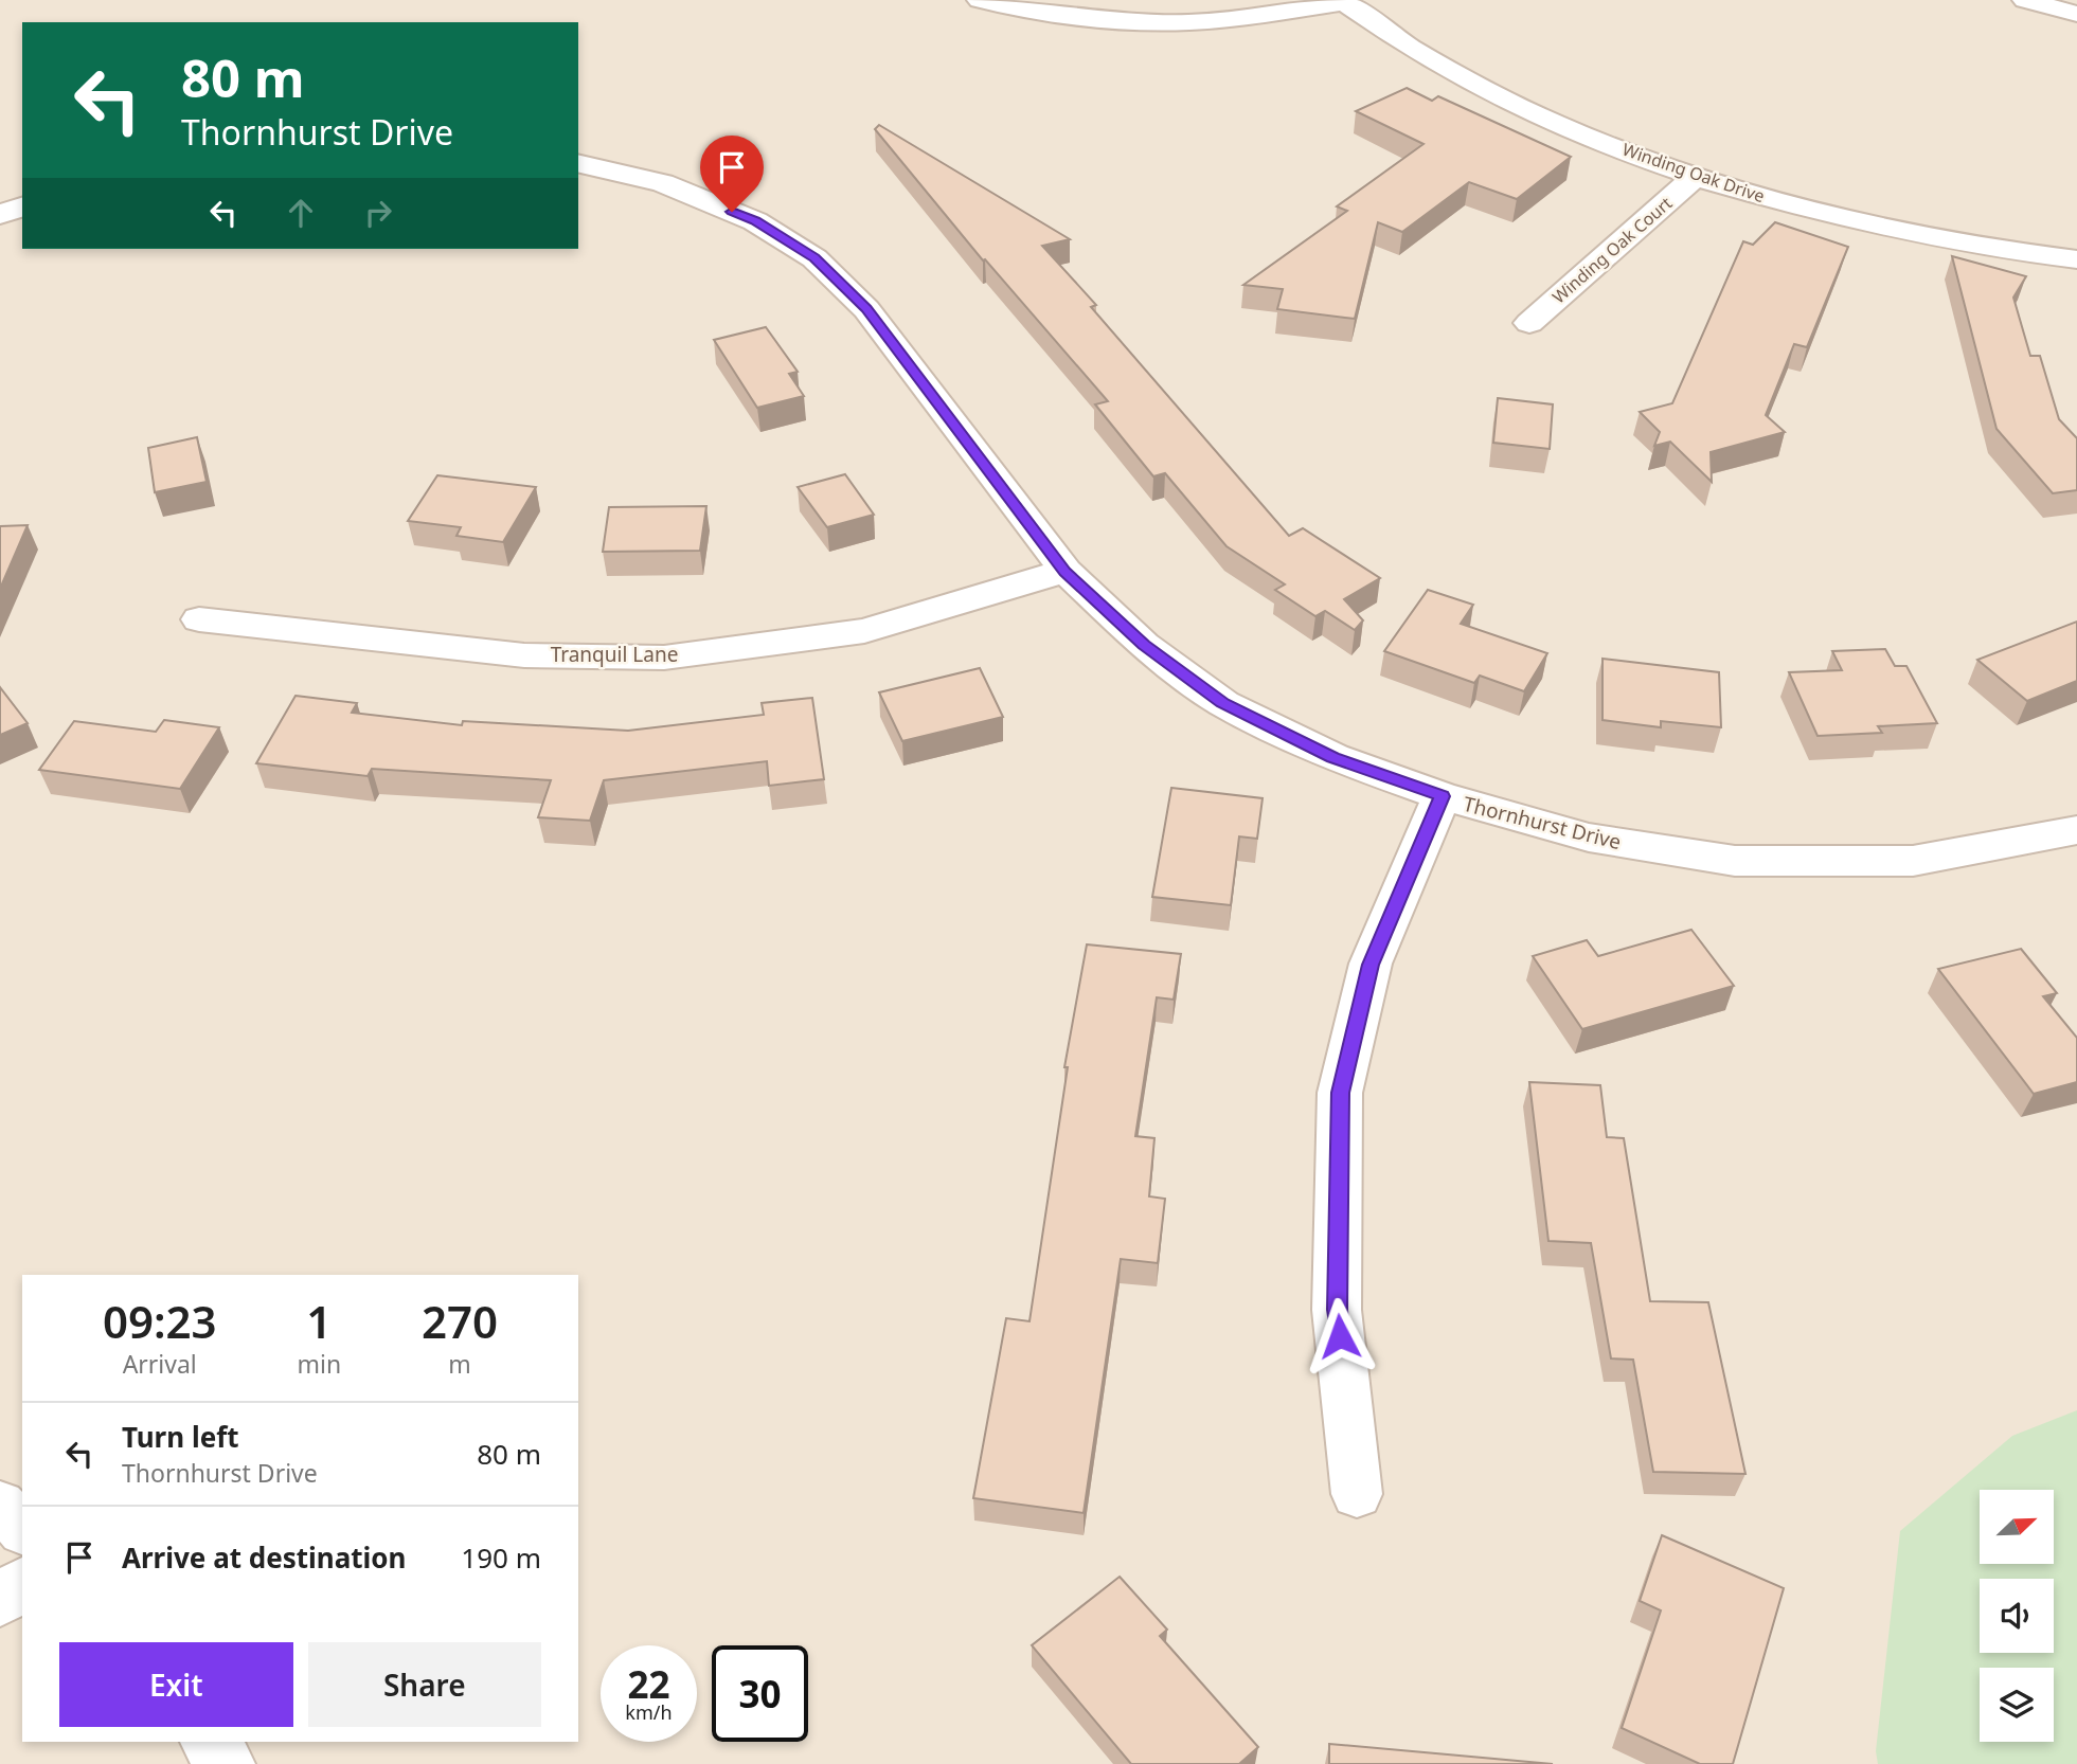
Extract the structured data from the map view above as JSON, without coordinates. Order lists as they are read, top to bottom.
{
  "streets": {
    "street": [
      "Winding Oak Drive",
      "Winding Oak Court",
      "Tranquil Lane",
      "Thornhurst Drive"
    ]
  },
  "crossings": [
    ["Winding Oak Drive", "Winding Oak Court"],
    ["Tranquil Lane", "Thornhurst Drive"]
  ],
  "north": "top right",
  "page": {
    "turn": ["80 m", "Thornhurst Drive"],
    "eta": [
      "09:23",
      "Arrival",
      "1",
      "min",
      "270",
      "m"
    ],
    "list": [
      {
        "name": "Turn left",
        "note": "Thornhurst Drive",
        "value": "80 m"
      },
      {
        "name": "Arrive at destination",
        "value": "190 m"
      }
    ],
    "buttons": ["Exit", "Share"],
    "speed": "22 km/h",
    "limit": "30"
  }
}
